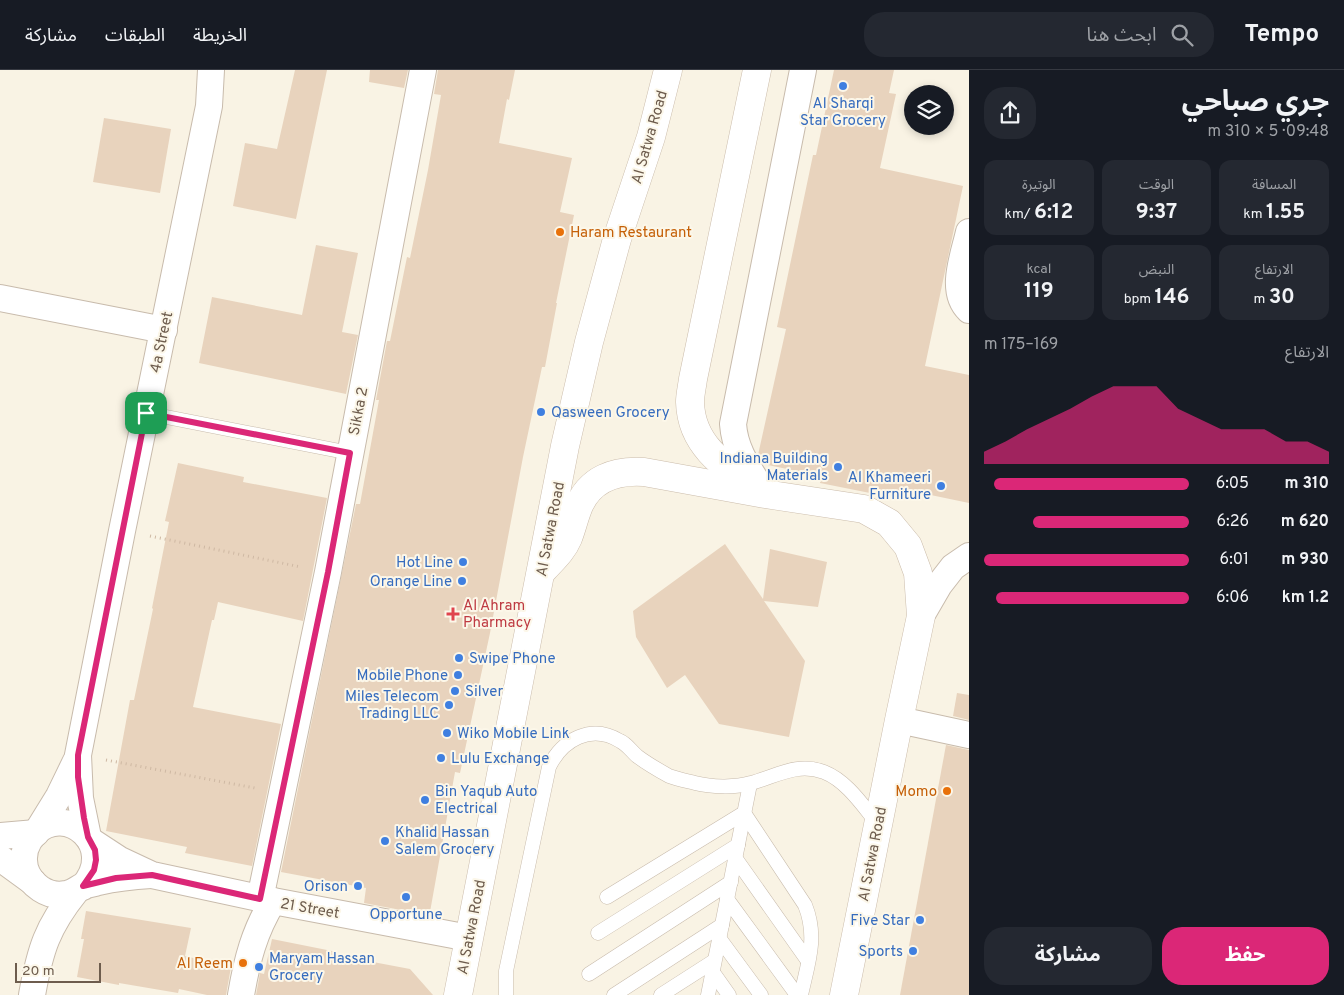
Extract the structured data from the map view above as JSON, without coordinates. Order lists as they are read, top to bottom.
{
  "streets": {
    "main road": ["Al Satwa Road"],
    "street": ["4a Street", "Sikka 2", "21 Street"]
  },
  "crossings": [
    ["Al Satwa Road", "21 Street"],
    ["4a Street", "21 Street"],
    ["Sikka 2", "21 Street"]
  ],
  "places": {
    "other": [
      "Al Sharqi Star Grocery",
      "Haram Restaurant",
      "Qasween Grocery",
      "Indiana Building Materials",
      "Al Khameeri Furniture",
      "Hot Line",
      "Orange Line",
      "Swipe Phone",
      "Mobile Phone",
      "Silver",
      "Miles Telecom Trading LLC",
      "Wiko Mobile Link",
      "Lulu Exchange",
      "Momo",
      "Bin Yaqub Auto Electrical",
      "Khalid Hassan Salem Grocery",
      "Orison",
      "Opportune",
      "Five Star",
      "Sports",
      "Al Reem",
      "Maryam Hassan Grocery"
    ],
    "health": ["Al Ahram Pharmacy"]
  },
  "scale_bar": "20 m",
  "page": {
    "header": "Tempo",
    "search": "ابحث هنا",
    "nav": ["الخريطة", "الطبقات", "مشاركة"],
    "heading": ["جري صباحي", "09:48 · 5 × 310 m"],
    "stats": [
      ["المسافة", "1.55 km"],
      ["الوقت", "9:37"],
      ["الوتيرة", "6:12 /km"],
      ["الارتفاع", "30 m"],
      ["النبض", "146 bpm"],
      ["kcal", "119"]
    ],
    "chart": ["الارتفاع", "169–175 m"],
    "list": [
      {
        "name": "310 m",
        "note": "6:05"
      },
      {
        "name": "620 m",
        "note": "6:26"
      },
      {
        "name": "930 m",
        "note": "6:01"
      },
      {
        "name": "1.2 km",
        "note": "6:06"
      }
    ],
    "buttons": ["حفظ", "مشاركة"],
    "scale": "20 m"
  }
}
